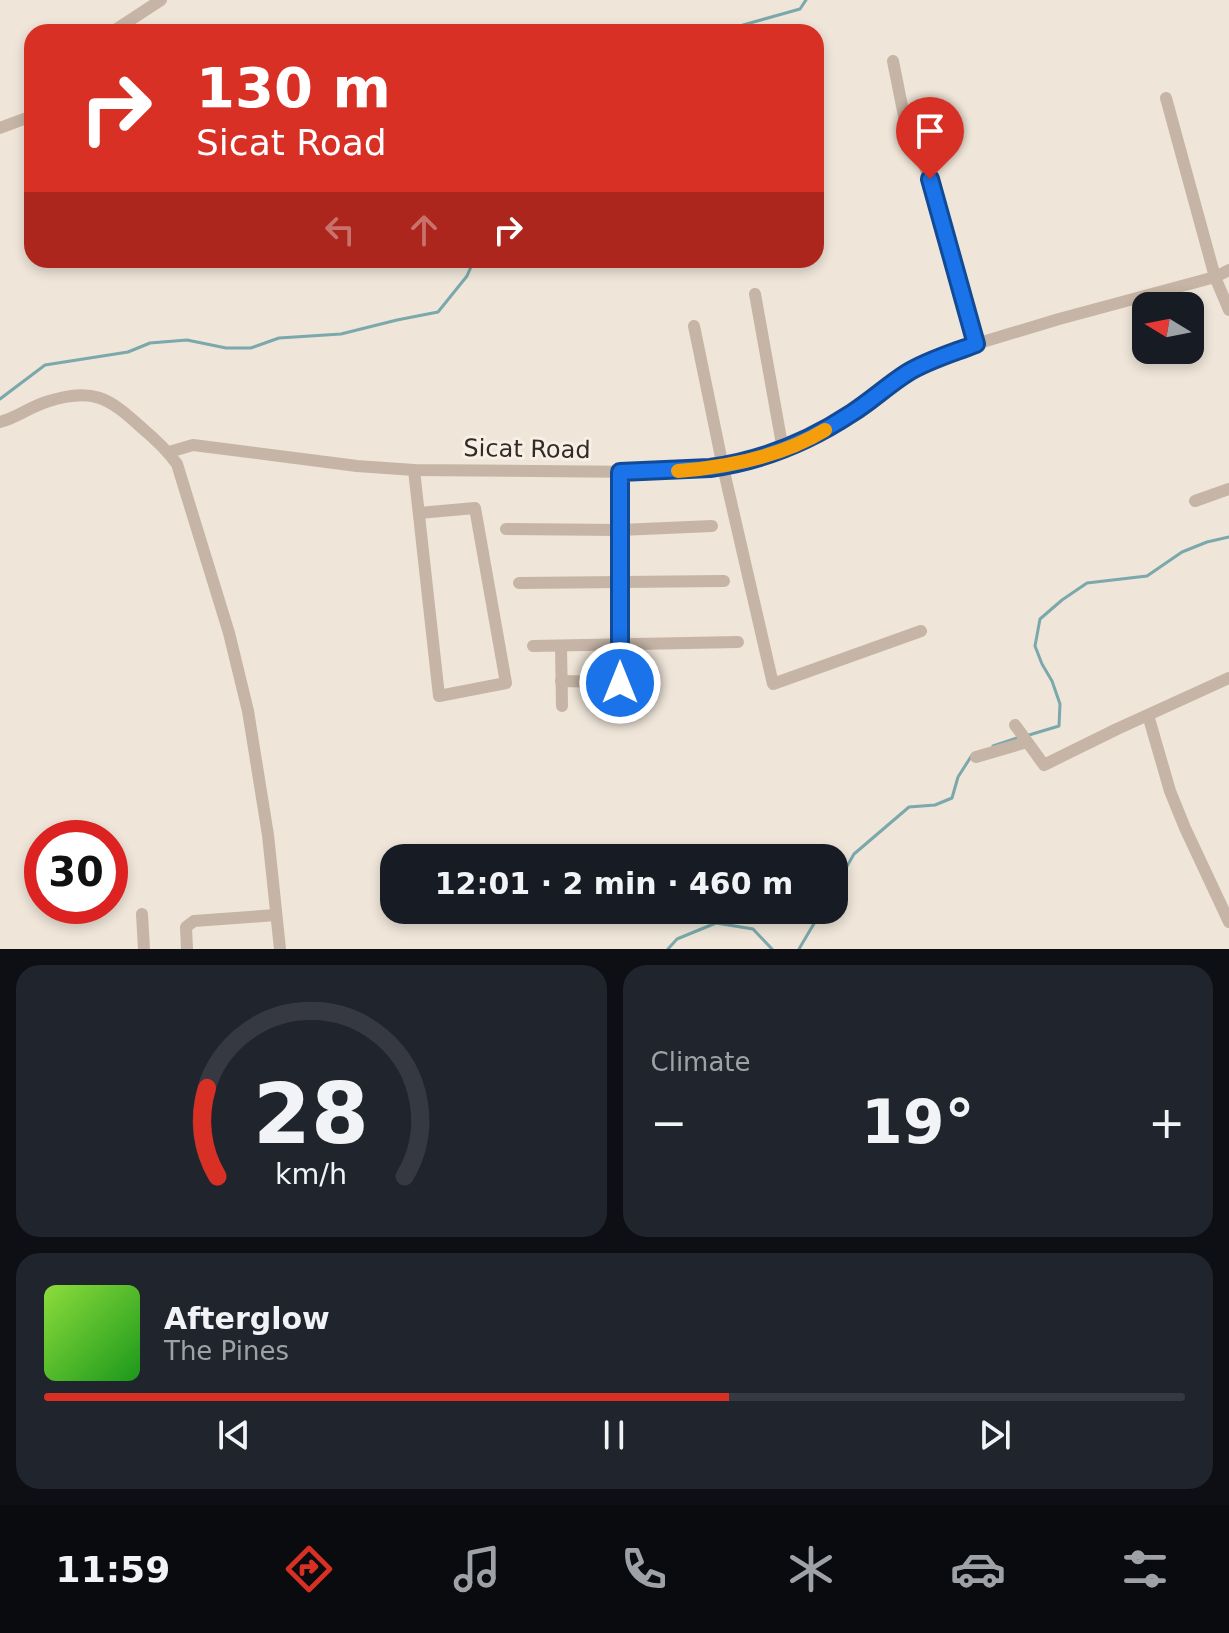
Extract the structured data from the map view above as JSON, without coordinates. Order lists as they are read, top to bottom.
{
  "streets": {
    "street": ["Sicat Road"]
  },
  "north": "left",
  "page": {
    "turn": ["130 m", "Sicat Road"],
    "limit": "30",
    "trip": "12:01 · 2 min · 460 m",
    "tile": "Climate",
    "heat": ["−", "19°", "+"],
    "song": ["Afterglow", "The Pines"],
    "tabs": "11:59",
    "gauge": ["28", "km/h"]
  }
}
